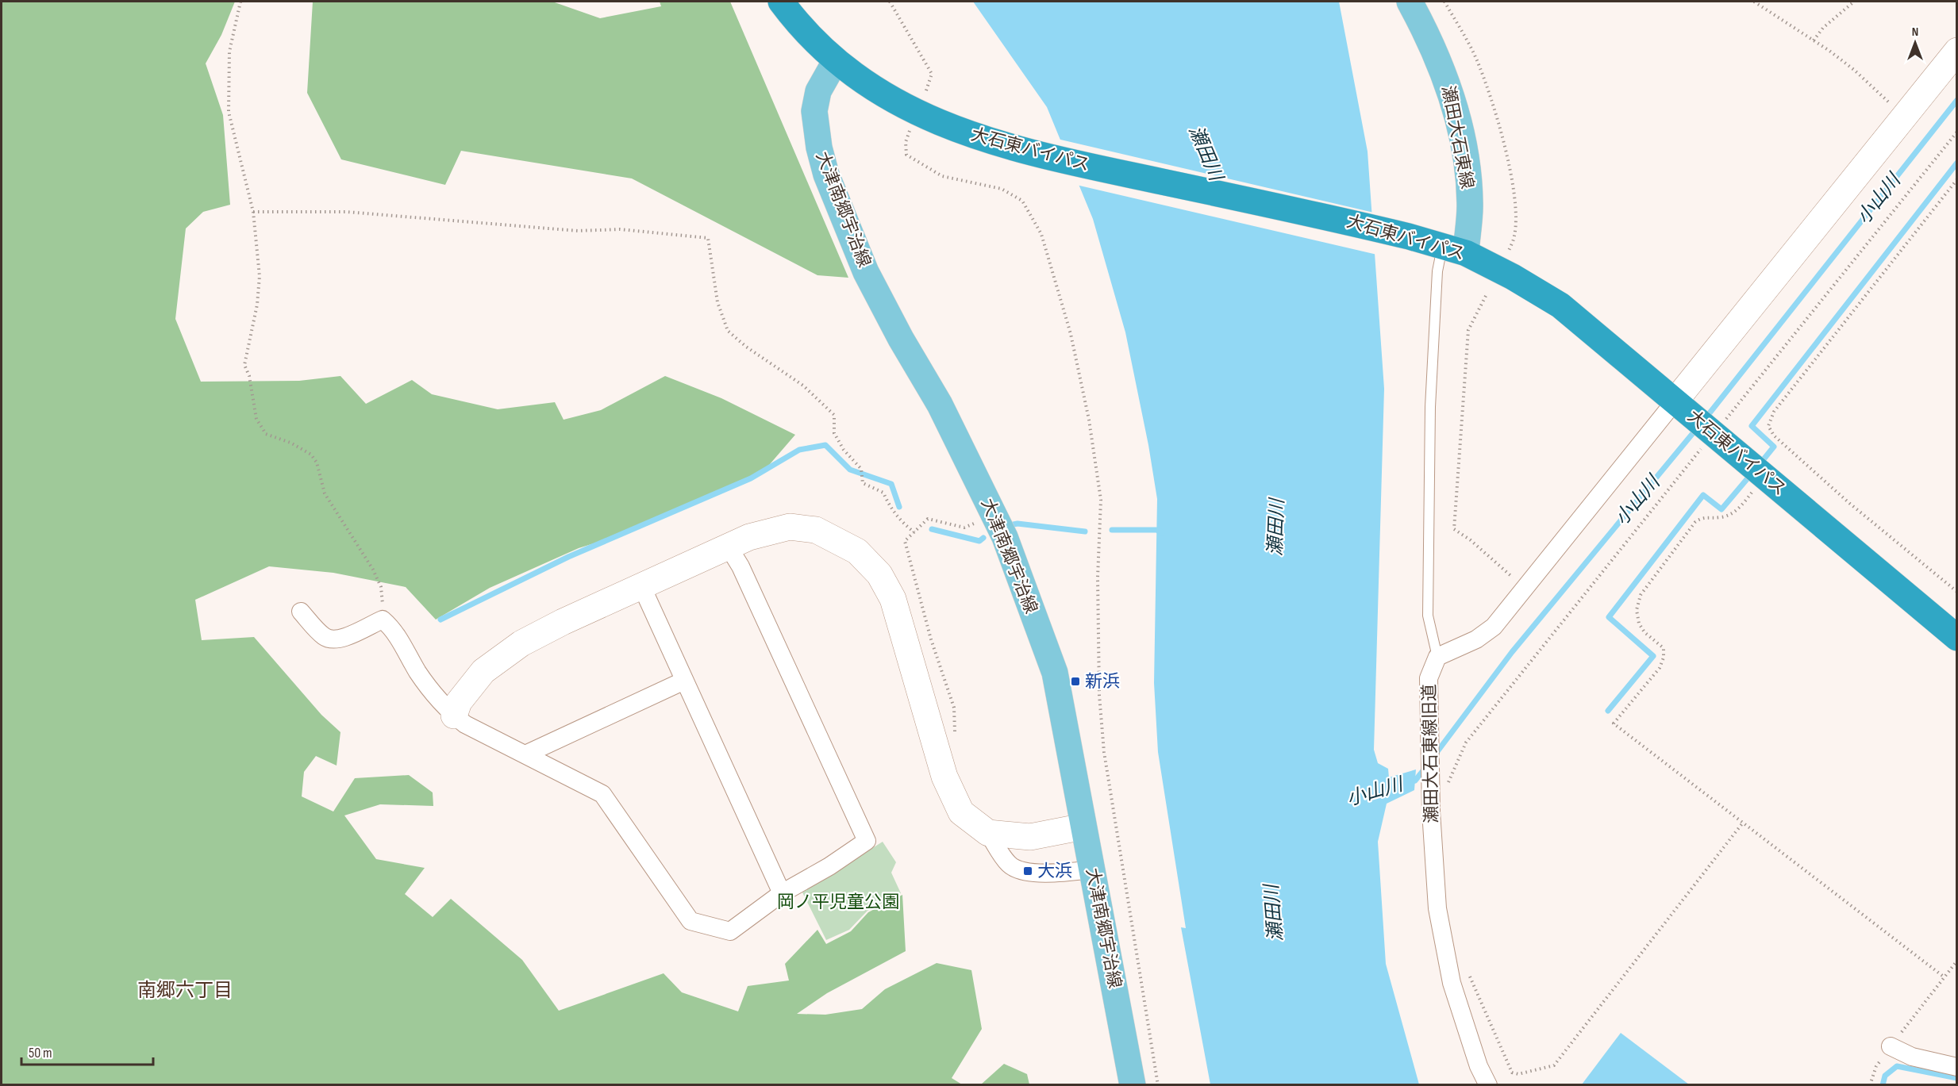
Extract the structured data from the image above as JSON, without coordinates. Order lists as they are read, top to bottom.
{
  "streets": {
    "highway": ["大石東バイパス"],
    "main road": ["瀬田大石東線", "大津南郷宇治線"],
    "street": ["瀬田大石東線旧道"]
  },
  "crossings": [
    ["瀬田大石東線", "大石東バイパス"],
    ["大石東バイパス", "大津南郷宇治線"]
  ],
  "districts": ["南郷六丁目"],
  "water": ["瀬田川", "小山川"],
  "parks": ["岡ノ平児童公園"],
  "places": {
    "transit": ["新浜", "大浜"]
  },
  "scale_bar": "50 m",
  "north": "top"
}
